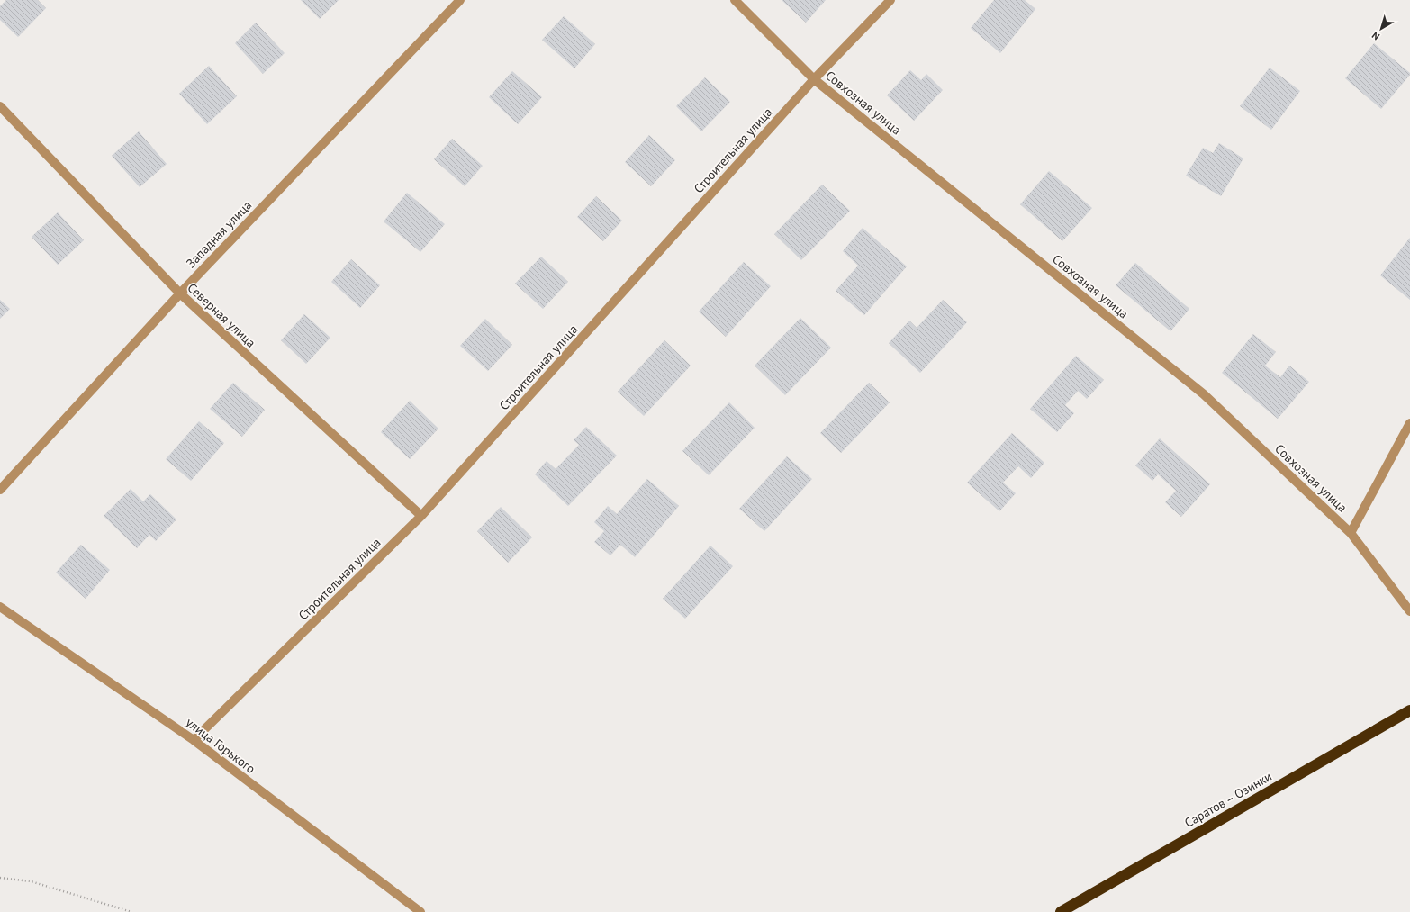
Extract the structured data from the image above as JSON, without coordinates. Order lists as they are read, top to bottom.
{
  "streets": {
    "highway": ["Саратов – Озинки"],
    "street": [
      "Совхозная улица",
      "Строительная улица",
      "Западная улица",
      "Северная улица",
      "улица Горького"
    ]
  },
  "crossings": [
    ["Совхозная улица", "Строительная улица"],
    ["Строительная улица", "Северная улица"],
    ["Строительная улица", "улица Горького"],
    ["Западная улица", "Северная улица"]
  ],
  "north": "bottom left"
}
